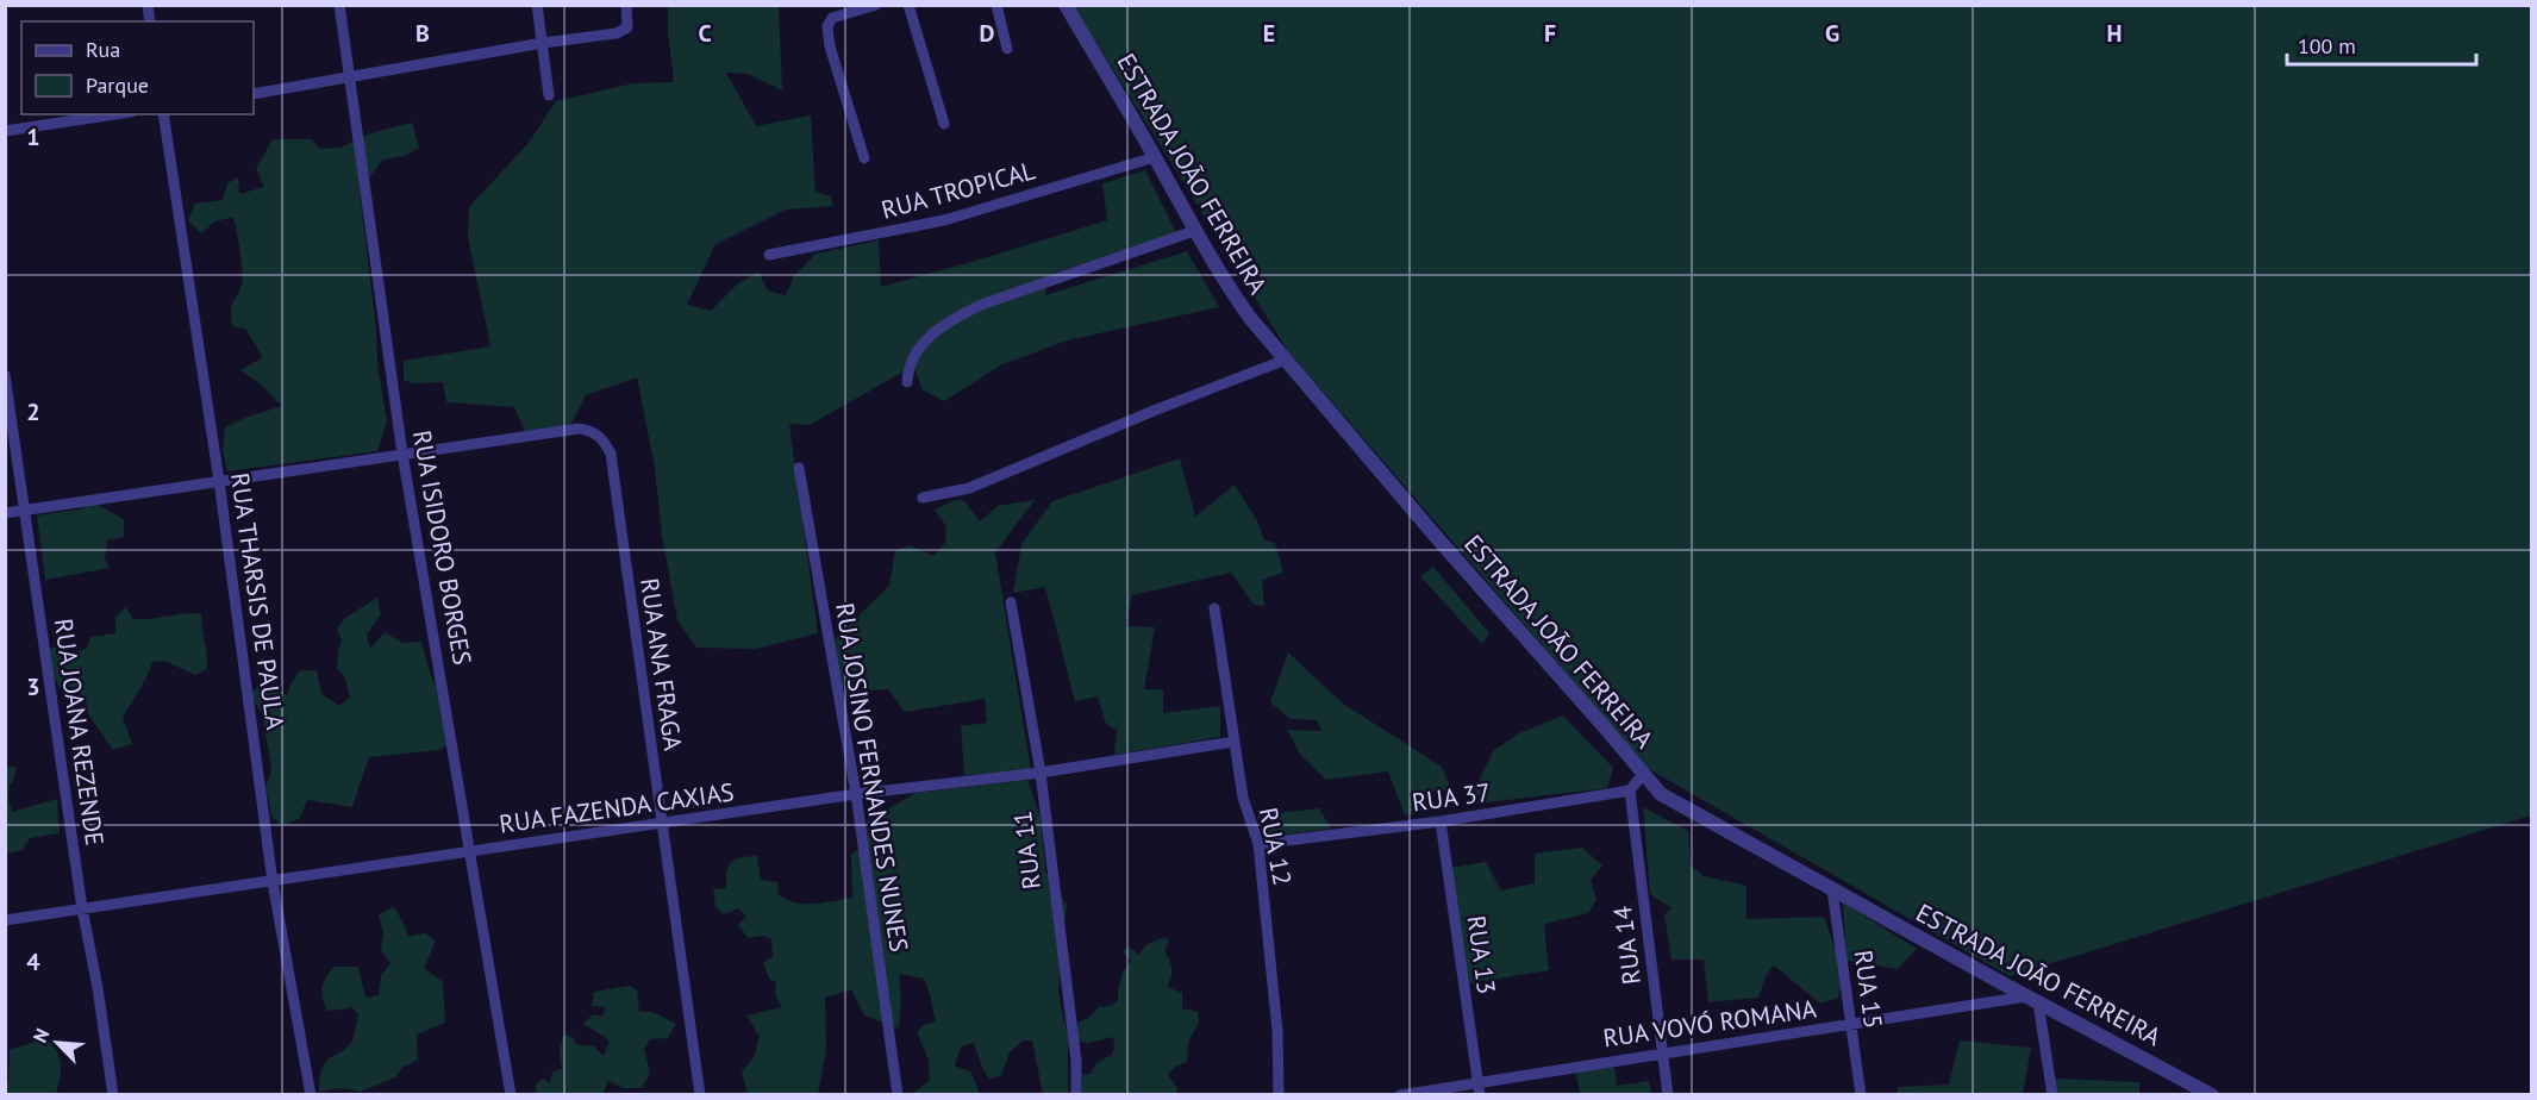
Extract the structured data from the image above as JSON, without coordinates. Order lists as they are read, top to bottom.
{
  "streets": {
    "street": [
      "ESTRADA JOÃO FERREIRA",
      "RUA TROPICAL",
      "RUA ISIDORO BORGES",
      "RUA THARSIS DE PAULA",
      "RUA ANA FRAGA",
      "RUA JOANA REZENDE",
      "RUA JOSINO FERNANDES NUNES",
      "RUA 37",
      "RUA FAZENDA CAXIAS",
      "RUA 12",
      "RUA 11",
      "RUA 14",
      "RUA 13",
      "RUA 15",
      "RUA VOVÓ ROMANA"
    ]
  },
  "crossings": [
    ["ESTRADA JOÃO FERREIRA", "RUA TROPICAL"],
    ["ESTRADA JOÃO FERREIRA", "RUA 15"],
    ["ESTRADA JOÃO FERREIRA", "RUA VOVÓ ROMANA"],
    ["RUA ISIDORO BORGES", "RUA ANA FRAGA"],
    ["RUA ISIDORO BORGES", "RUA FAZENDA CAXIAS"],
    ["RUA THARSIS DE PAULA", "RUA FAZENDA CAXIAS"],
    ["RUA ANA FRAGA", "RUA FAZENDA CAXIAS"],
    ["RUA JOANA REZENDE", "RUA FAZENDA CAXIAS"],
    ["RUA JOSINO FERNANDES NUNES", "RUA FAZENDA CAXIAS"],
    ["RUA 37", "RUA 12"],
    ["RUA 37", "RUA 14"],
    ["RUA 37", "RUA 13"],
    ["RUA FAZENDA CAXIAS", "RUA 12"],
    ["RUA FAZENDA CAXIAS", "RUA 11"],
    ["RUA 14", "RUA VOVÓ ROMANA"],
    ["RUA 13", "RUA VOVÓ ROMANA"],
    ["RUA 15", "RUA VOVÓ ROMANA"]
  ],
  "legend": ["Rua", "Parque"],
  "scale_bar": "100 m",
  "north": "top left",
  "grid": {
    "columns": [
      "B",
      "C",
      "D",
      "E",
      "F",
      "G",
      "H"
    ],
    "rows": [
      "1",
      "2",
      "3",
      "4"
    ]
  }
}
